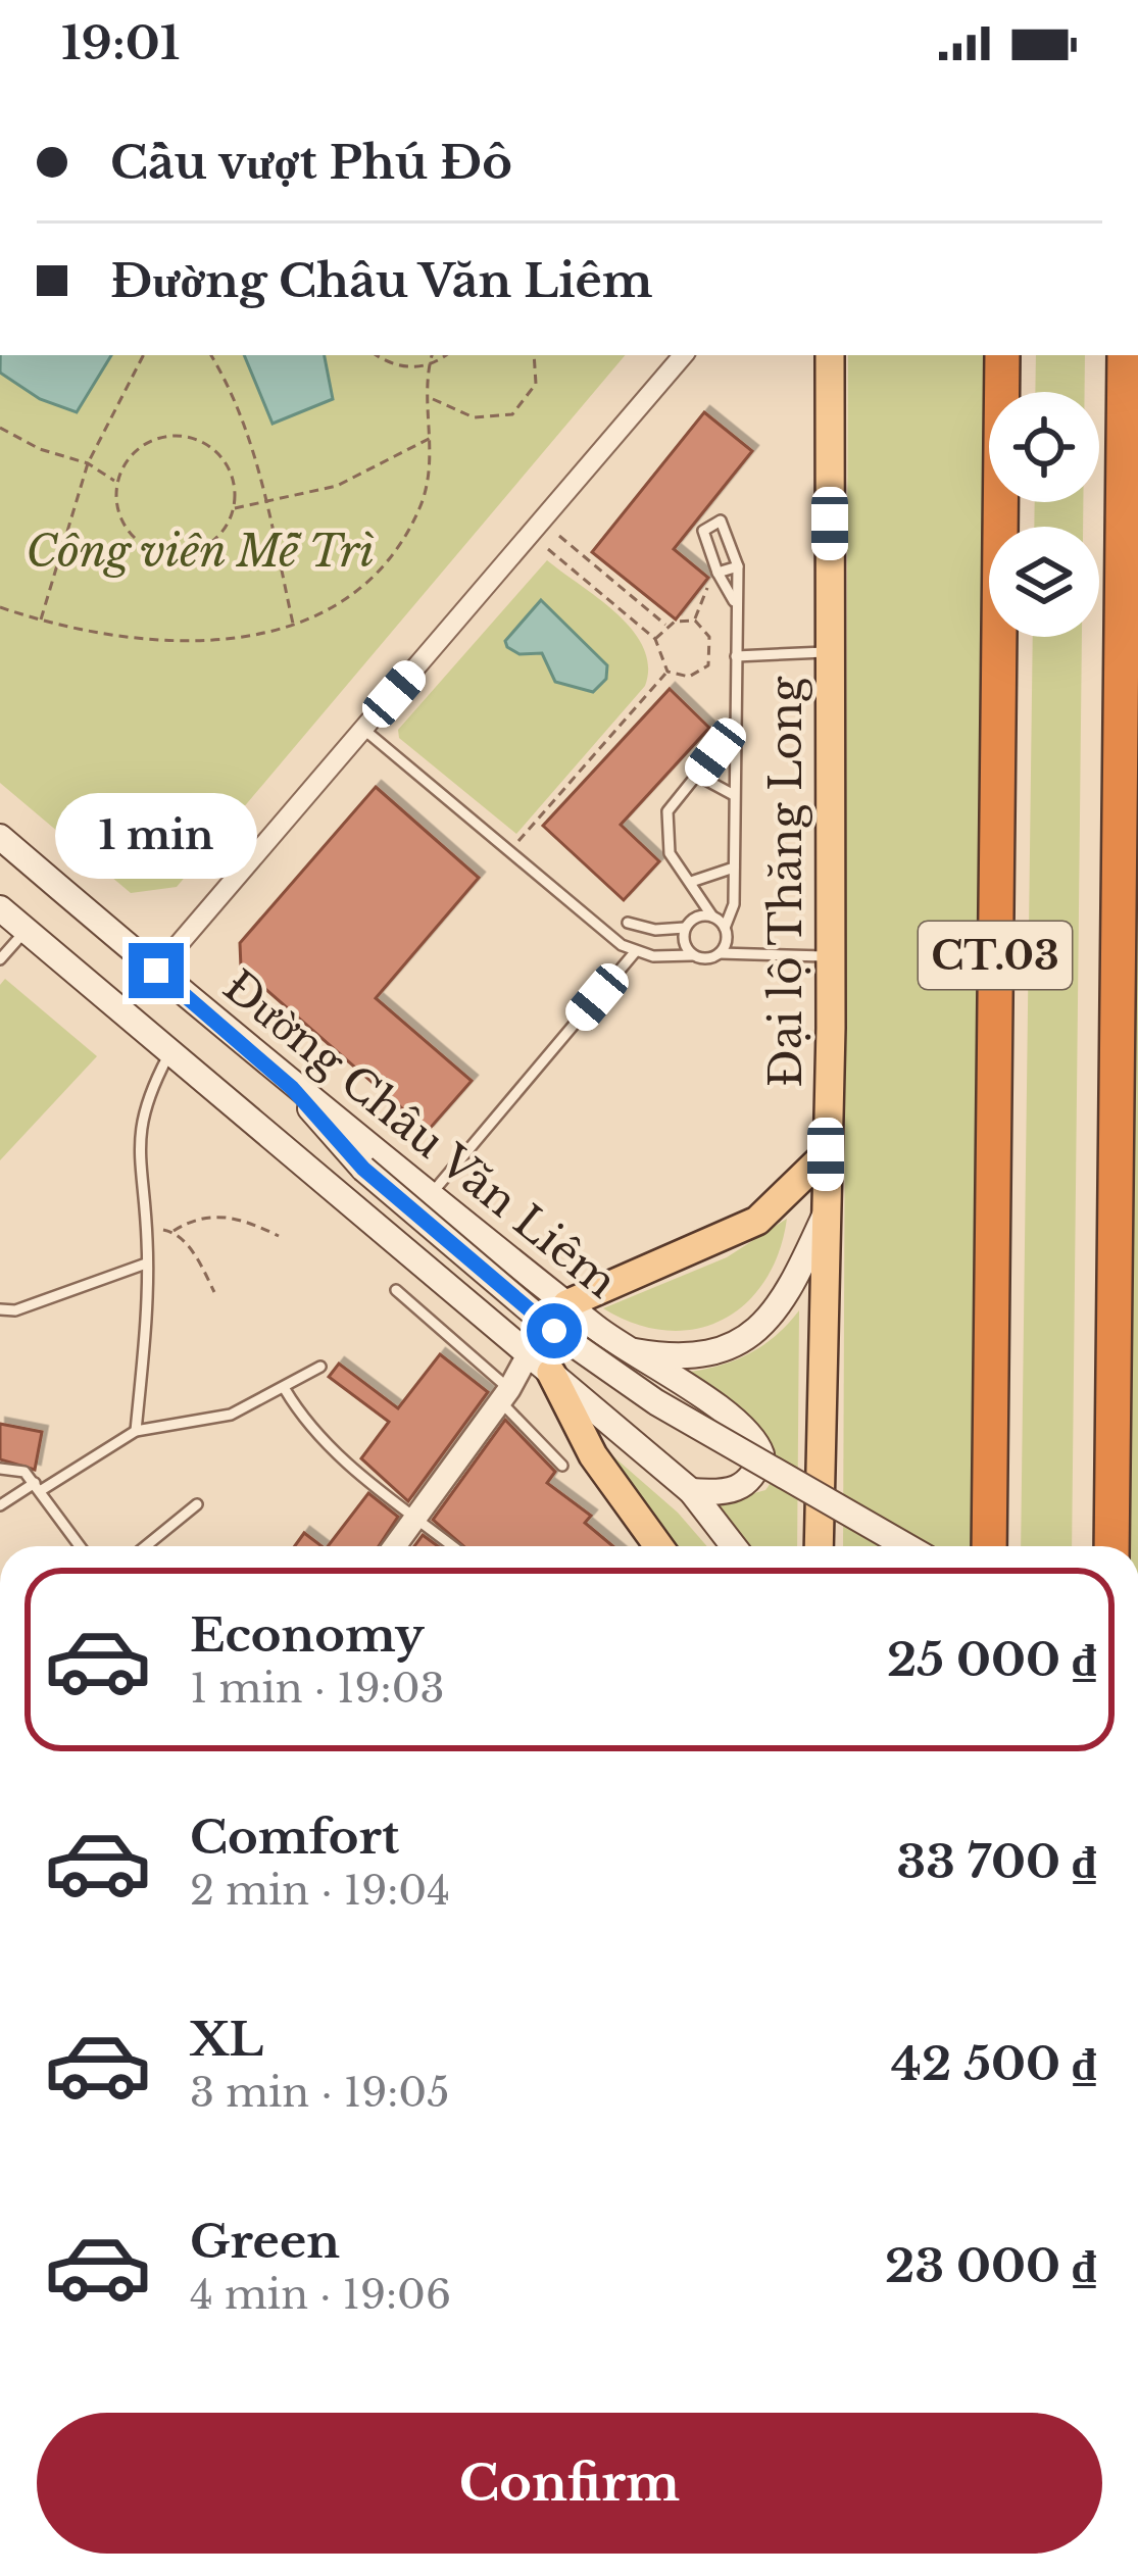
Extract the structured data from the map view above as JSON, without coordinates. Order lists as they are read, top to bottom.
{
  "streets": {
    "highway": ["CT.03"],
    "main road": ["Đại lộ Thăng Long", "Đường Châu Văn Liêm"]
  },
  "crossings": [
    ["Đại lộ Thăng Long", "Đường Châu Văn Liêm"]
  ],
  "parks": ["Công viên Mễ Trì"],
  "page": {
    "status": "19:01",
    "banner": ["Cầu vượt Phú Đô", "Đường Châu Văn Liêm"],
    "bubble": "1 min",
    "list": [
      {
        "name": "Economy",
        "note": "1 min · 19:03",
        "value": "25 000 ₫"
      },
      {
        "name": "Comfort",
        "note": "2 min · 19:04",
        "value": "33 700 ₫"
      },
      {
        "name": "XL",
        "note": "3 min · 19:05",
        "value": "42 500 ₫"
      },
      {
        "name": "Green",
        "note": "4 min · 19:06",
        "value": "23 000 ₫"
      }
    ],
    "buttons": "Confirm"
  }
}
